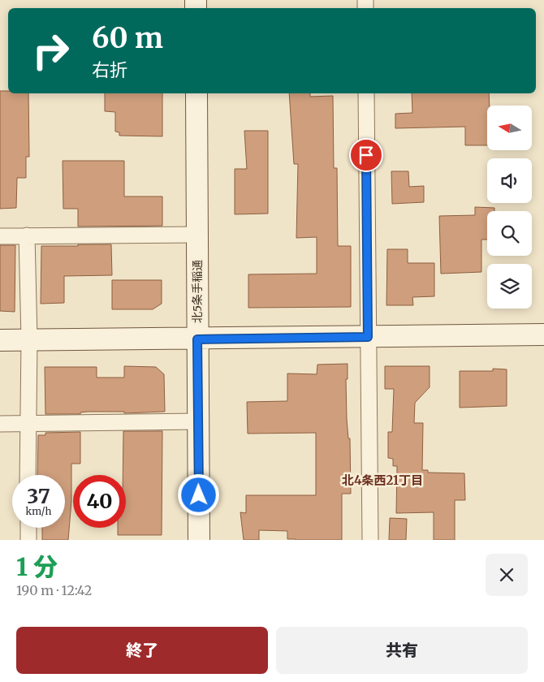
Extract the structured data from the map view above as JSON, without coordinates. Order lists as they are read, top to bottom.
{
  "streets": {
    "street": ["北5条手稲通"]
  },
  "districts": ["北4条西21丁目"],
  "north": "left",
  "page": {
    "turn": ["60 m", "右折"],
    "speed": "37 km/h",
    "limit": "40",
    "heading": ["1 分", "190 m · 12:42"],
    "buttons": ["終了", "共有"]
  }
}
